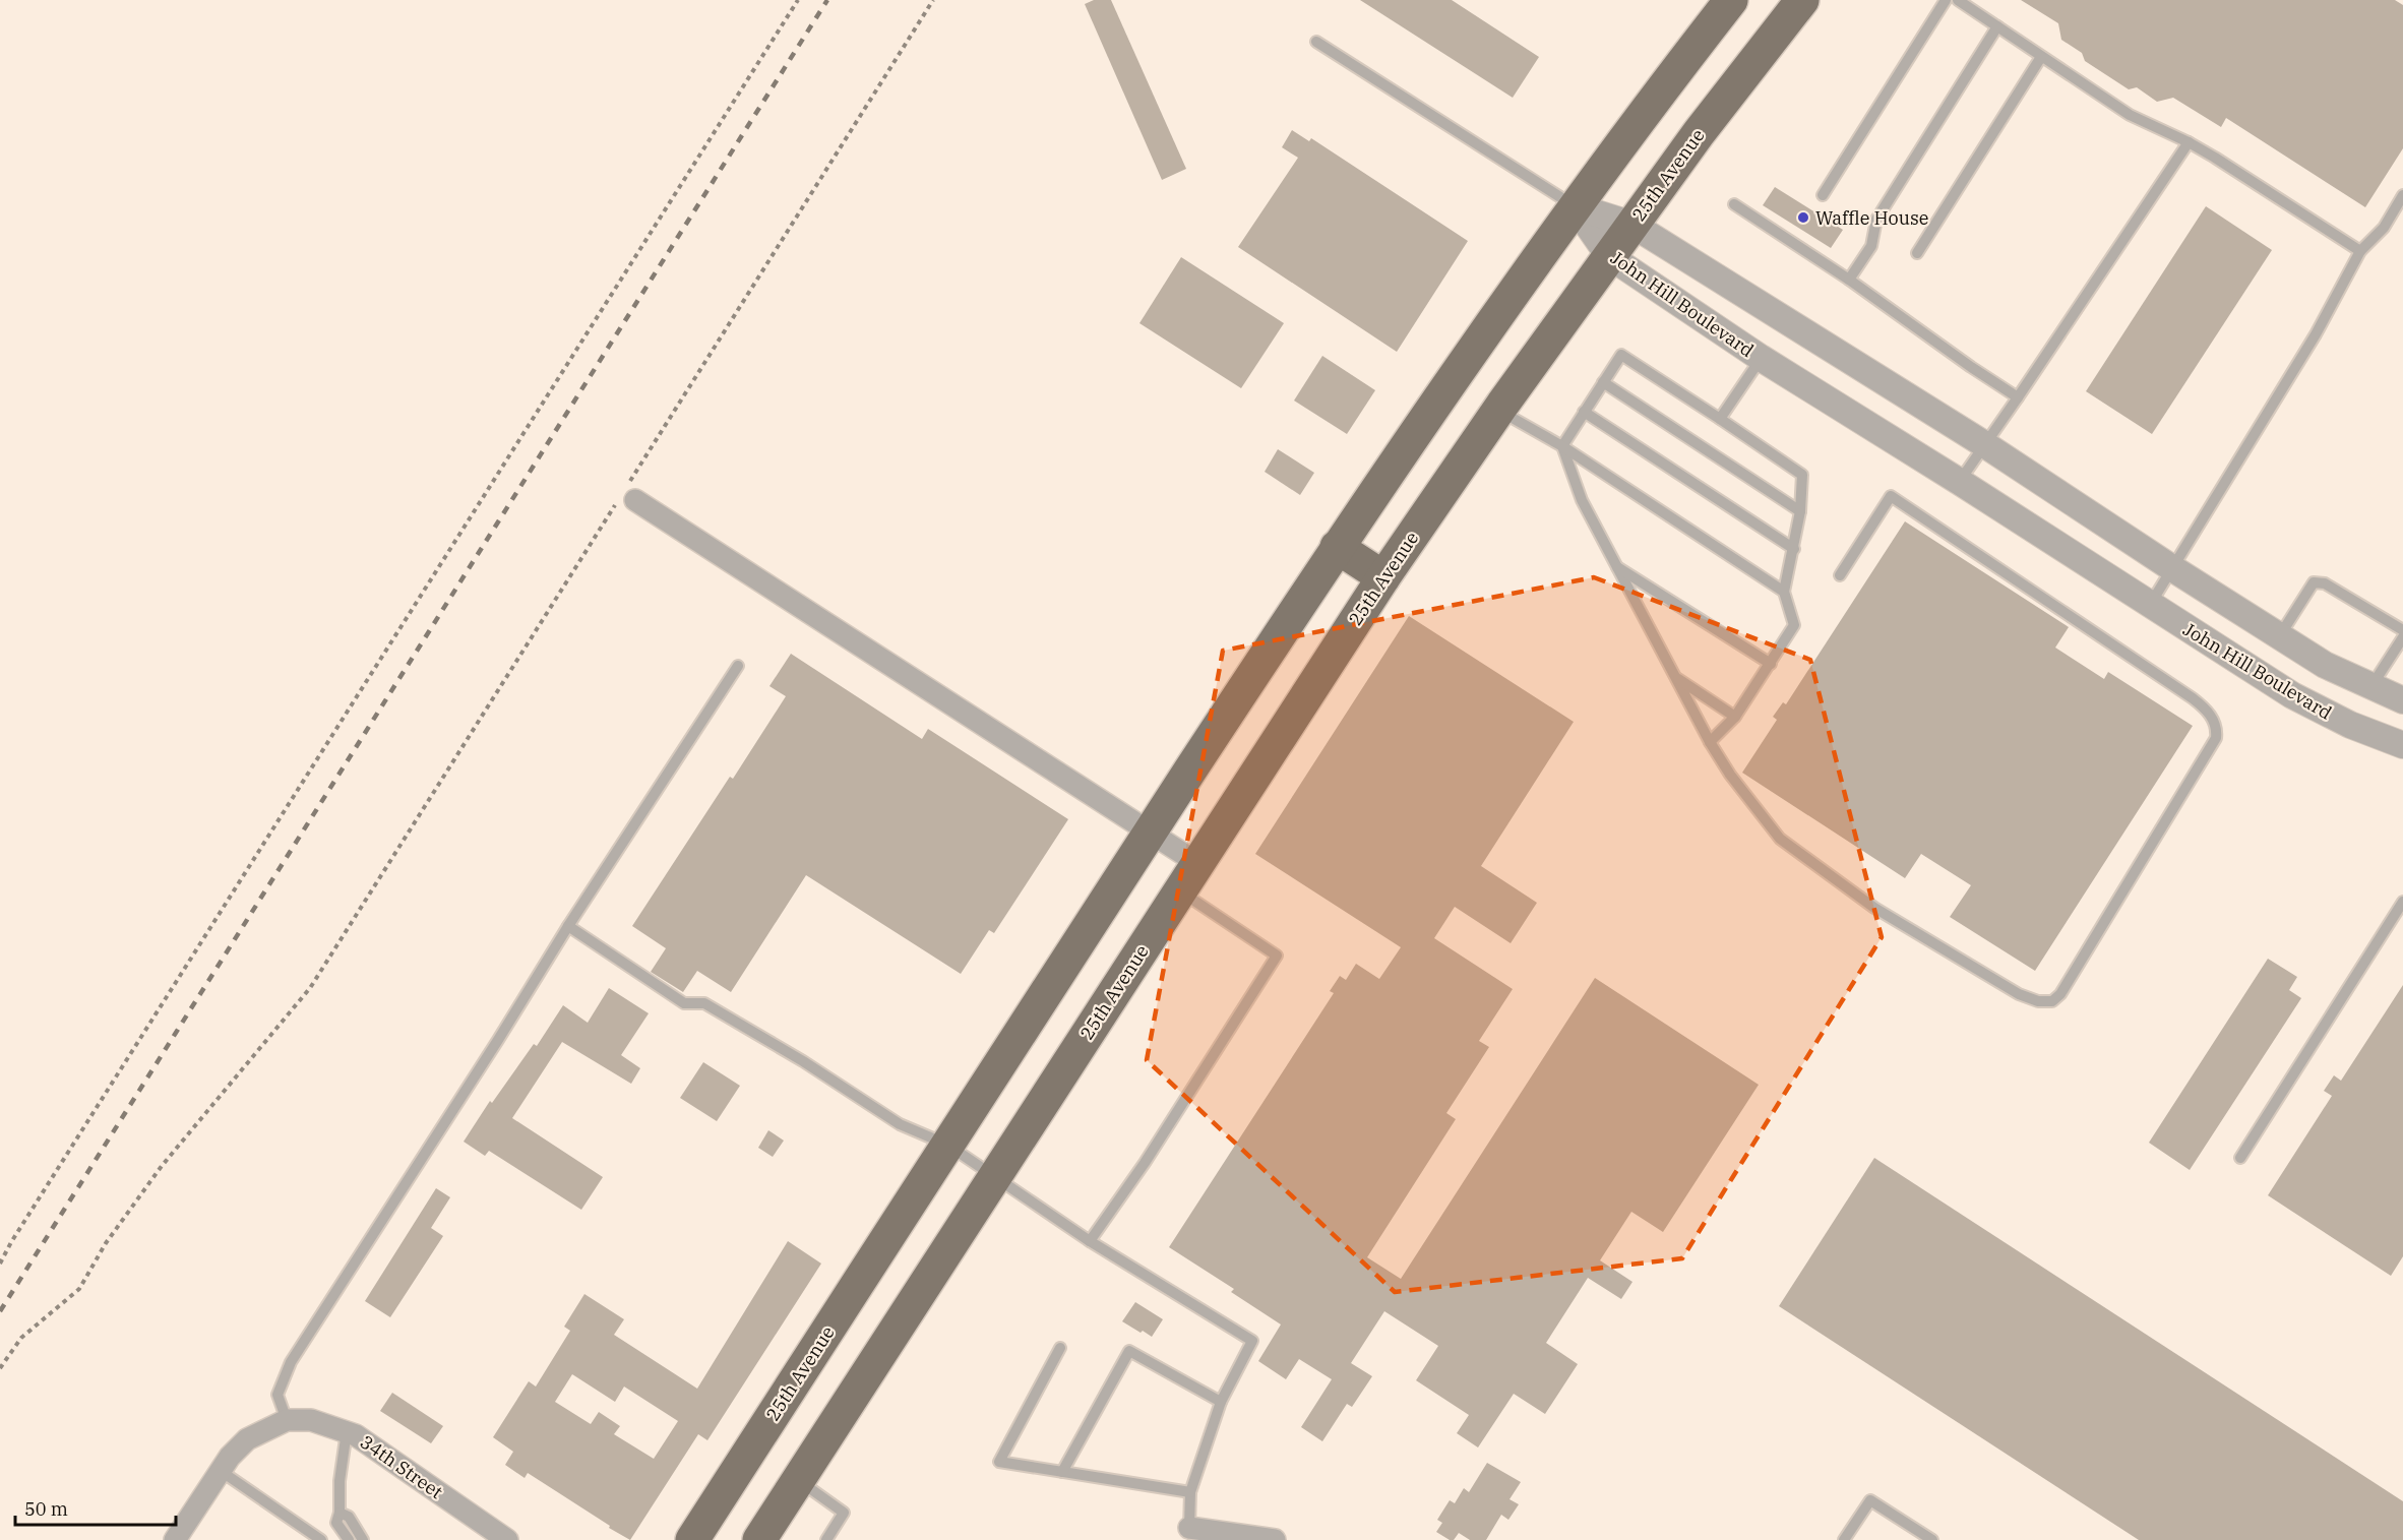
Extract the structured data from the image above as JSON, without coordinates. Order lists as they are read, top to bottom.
{
  "streets": {
    "main road": ["25th Avenue"],
    "street": ["John Hill Boulevard", "34th Street"]
  },
  "crossings": [
    ["25th Avenue", "John Hill Boulevard"]
  ],
  "places": ["Waffle House"],
  "scale_bar": "50 m"
}
